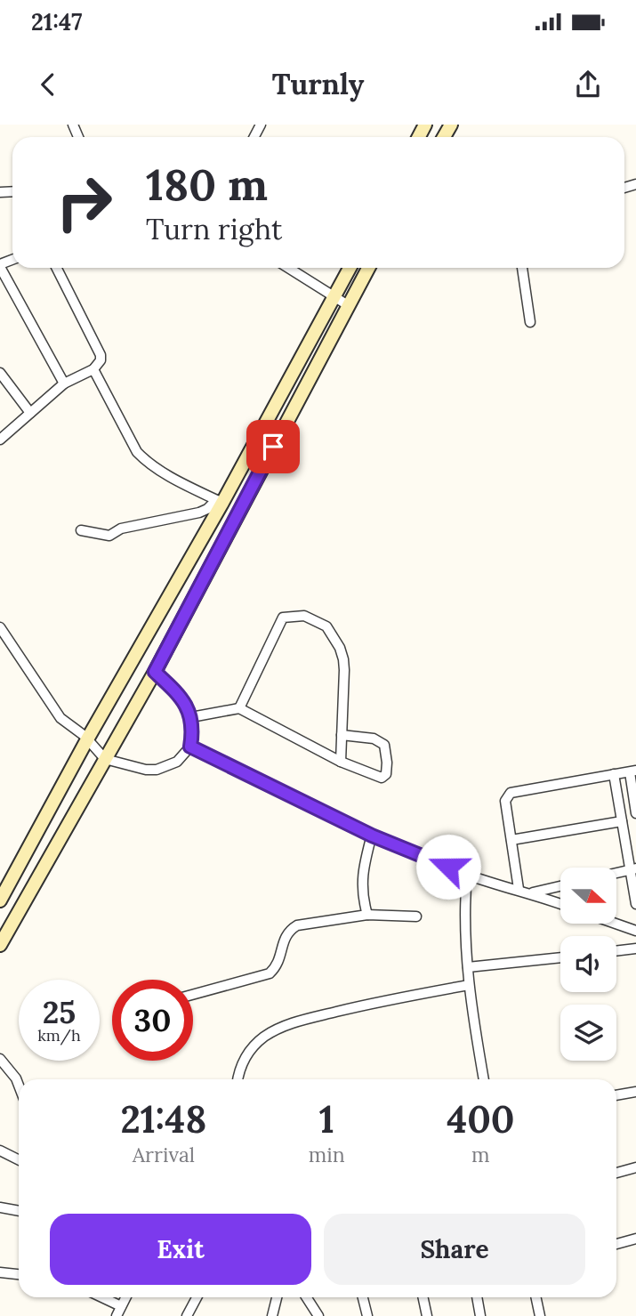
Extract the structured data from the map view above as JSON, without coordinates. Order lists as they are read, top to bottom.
{
  "north": "right",
  "page": {
    "status": "21:47",
    "header": "Turnly",
    "turn": ["180 m", "Turn right"],
    "speed": "25 km/h",
    "limit": "30",
    "eta": [
      "21:48",
      "Arrival",
      "1",
      "min",
      "400",
      "m"
    ],
    "buttons": ["Exit", "Share"]
  }
}
